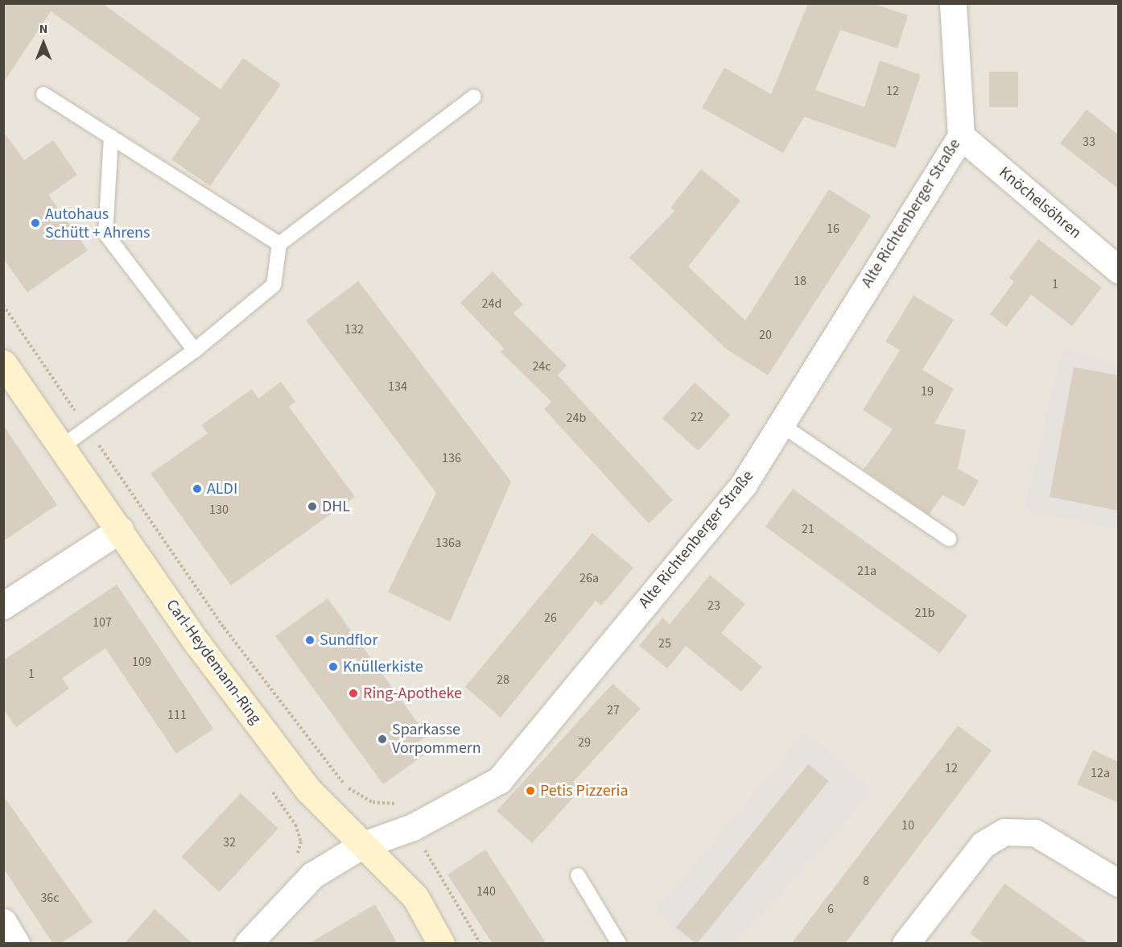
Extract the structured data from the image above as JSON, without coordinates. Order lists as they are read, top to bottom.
{
  "streets": {
    "main road": ["Carl-Heydemann-Ring"],
    "street": ["Knöchelsöhren", "Alte Richtenberger Straße"]
  },
  "crossings": [
    ["Knöchelsöhren", "Alte Richtenberger Straße"],
    ["Alte Richtenberger Straße", "Carl-Heydemann-Ring"]
  ],
  "places": [
    "Autohaus Schütt + Ahrens",
    "ALDI",
    "DHL",
    "Sundflor",
    "Knüllerkiste",
    "Ring-Apotheke",
    "Sparkasse Vorpommern",
    "Petis Pizzeria"
  ],
  "house_numbers": [
    "12",
    "33",
    "16",
    "18",
    "1",
    "24d",
    "132",
    "20",
    "24c",
    "134",
    "19",
    "22",
    "24b",
    "136",
    "130",
    "21",
    "136a",
    "21a",
    "26a",
    "23",
    "21b",
    "26",
    "107",
    "25",
    "109",
    "1",
    "28",
    "27",
    "111",
    "29",
    "12",
    "12a",
    "10",
    "32",
    "8",
    "140",
    "36c",
    "6"
  ],
  "north": "top"
}
